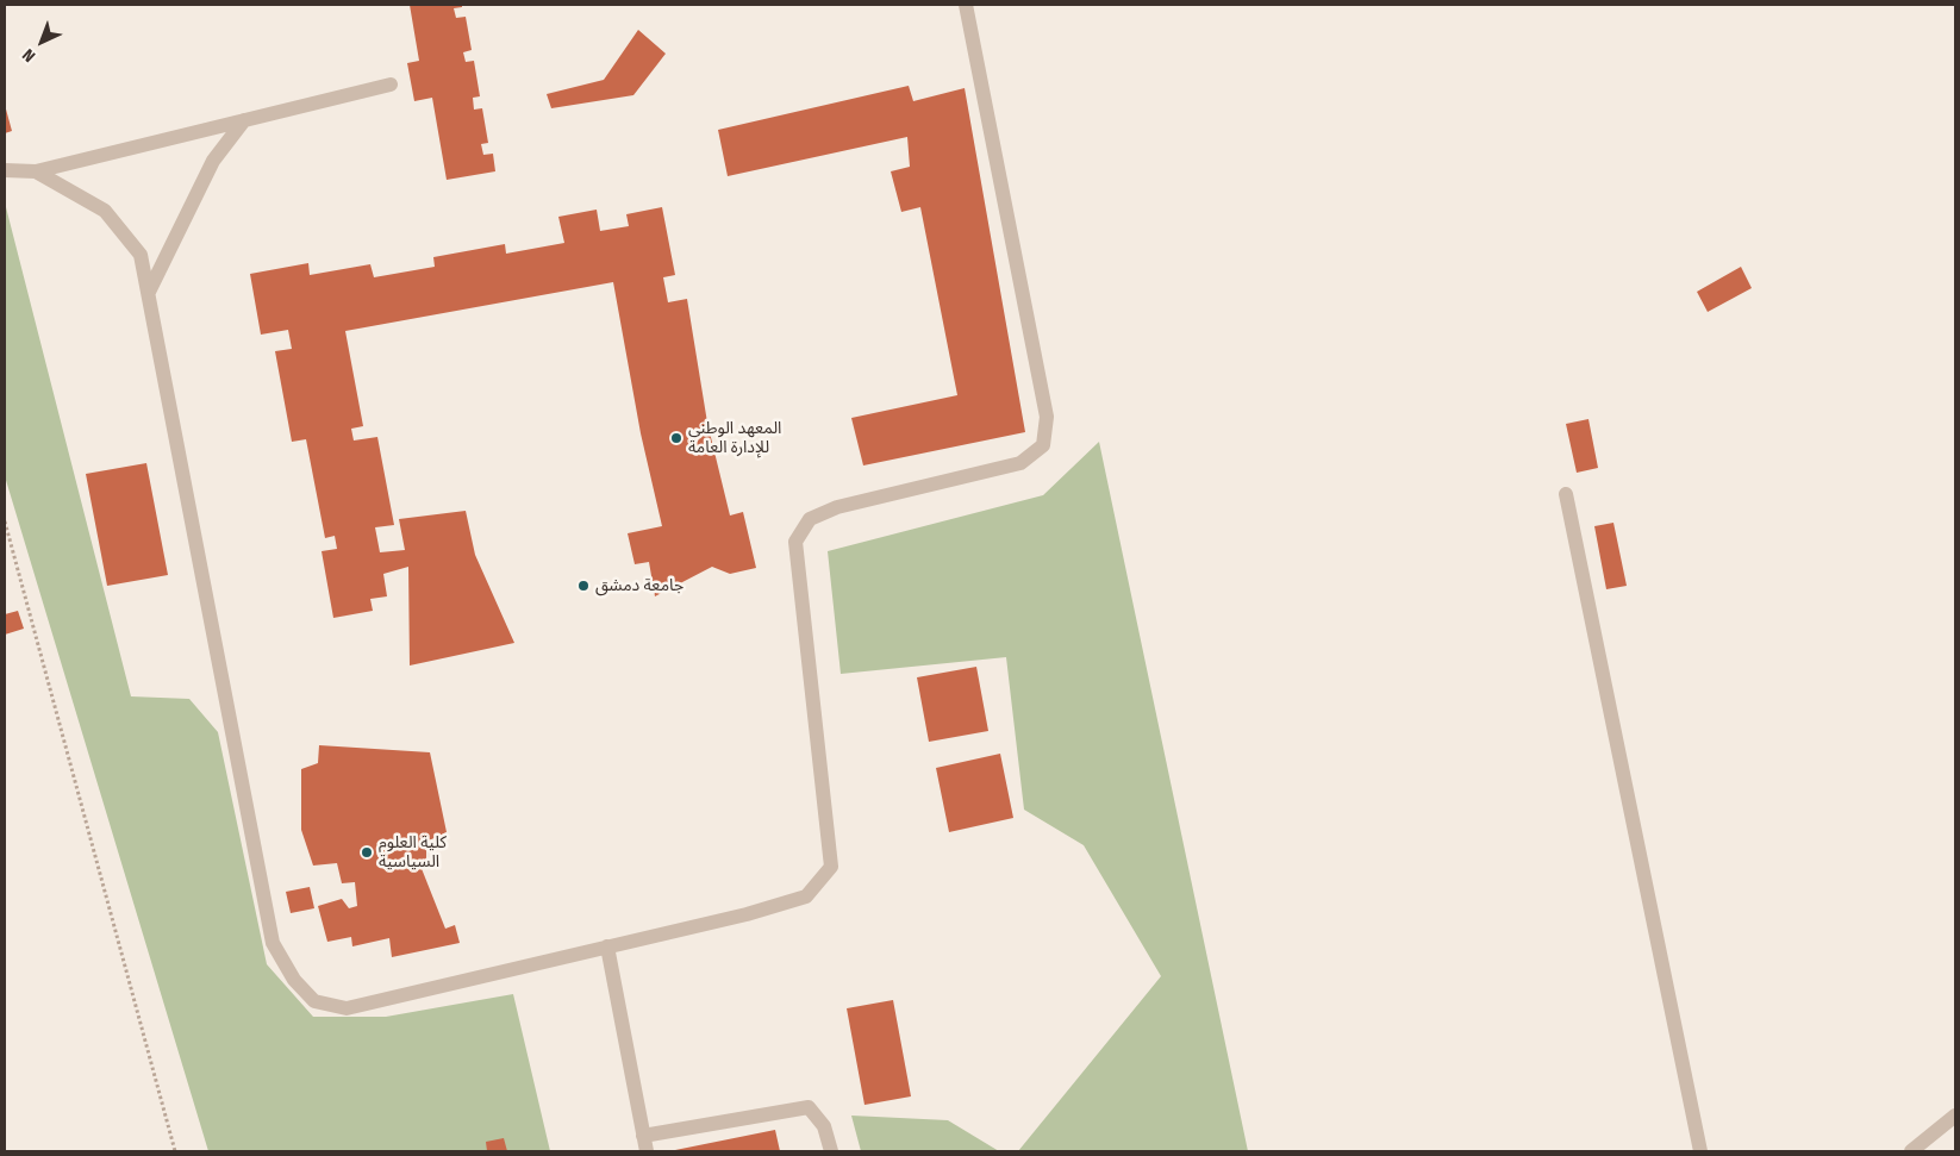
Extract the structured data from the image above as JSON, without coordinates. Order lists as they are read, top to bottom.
{
  "places": ["المعهد الوطني للإدارة العامة", "جامعة دمشق", "كلية العلوم السياسية"],
  "north": "bottom left"
}
